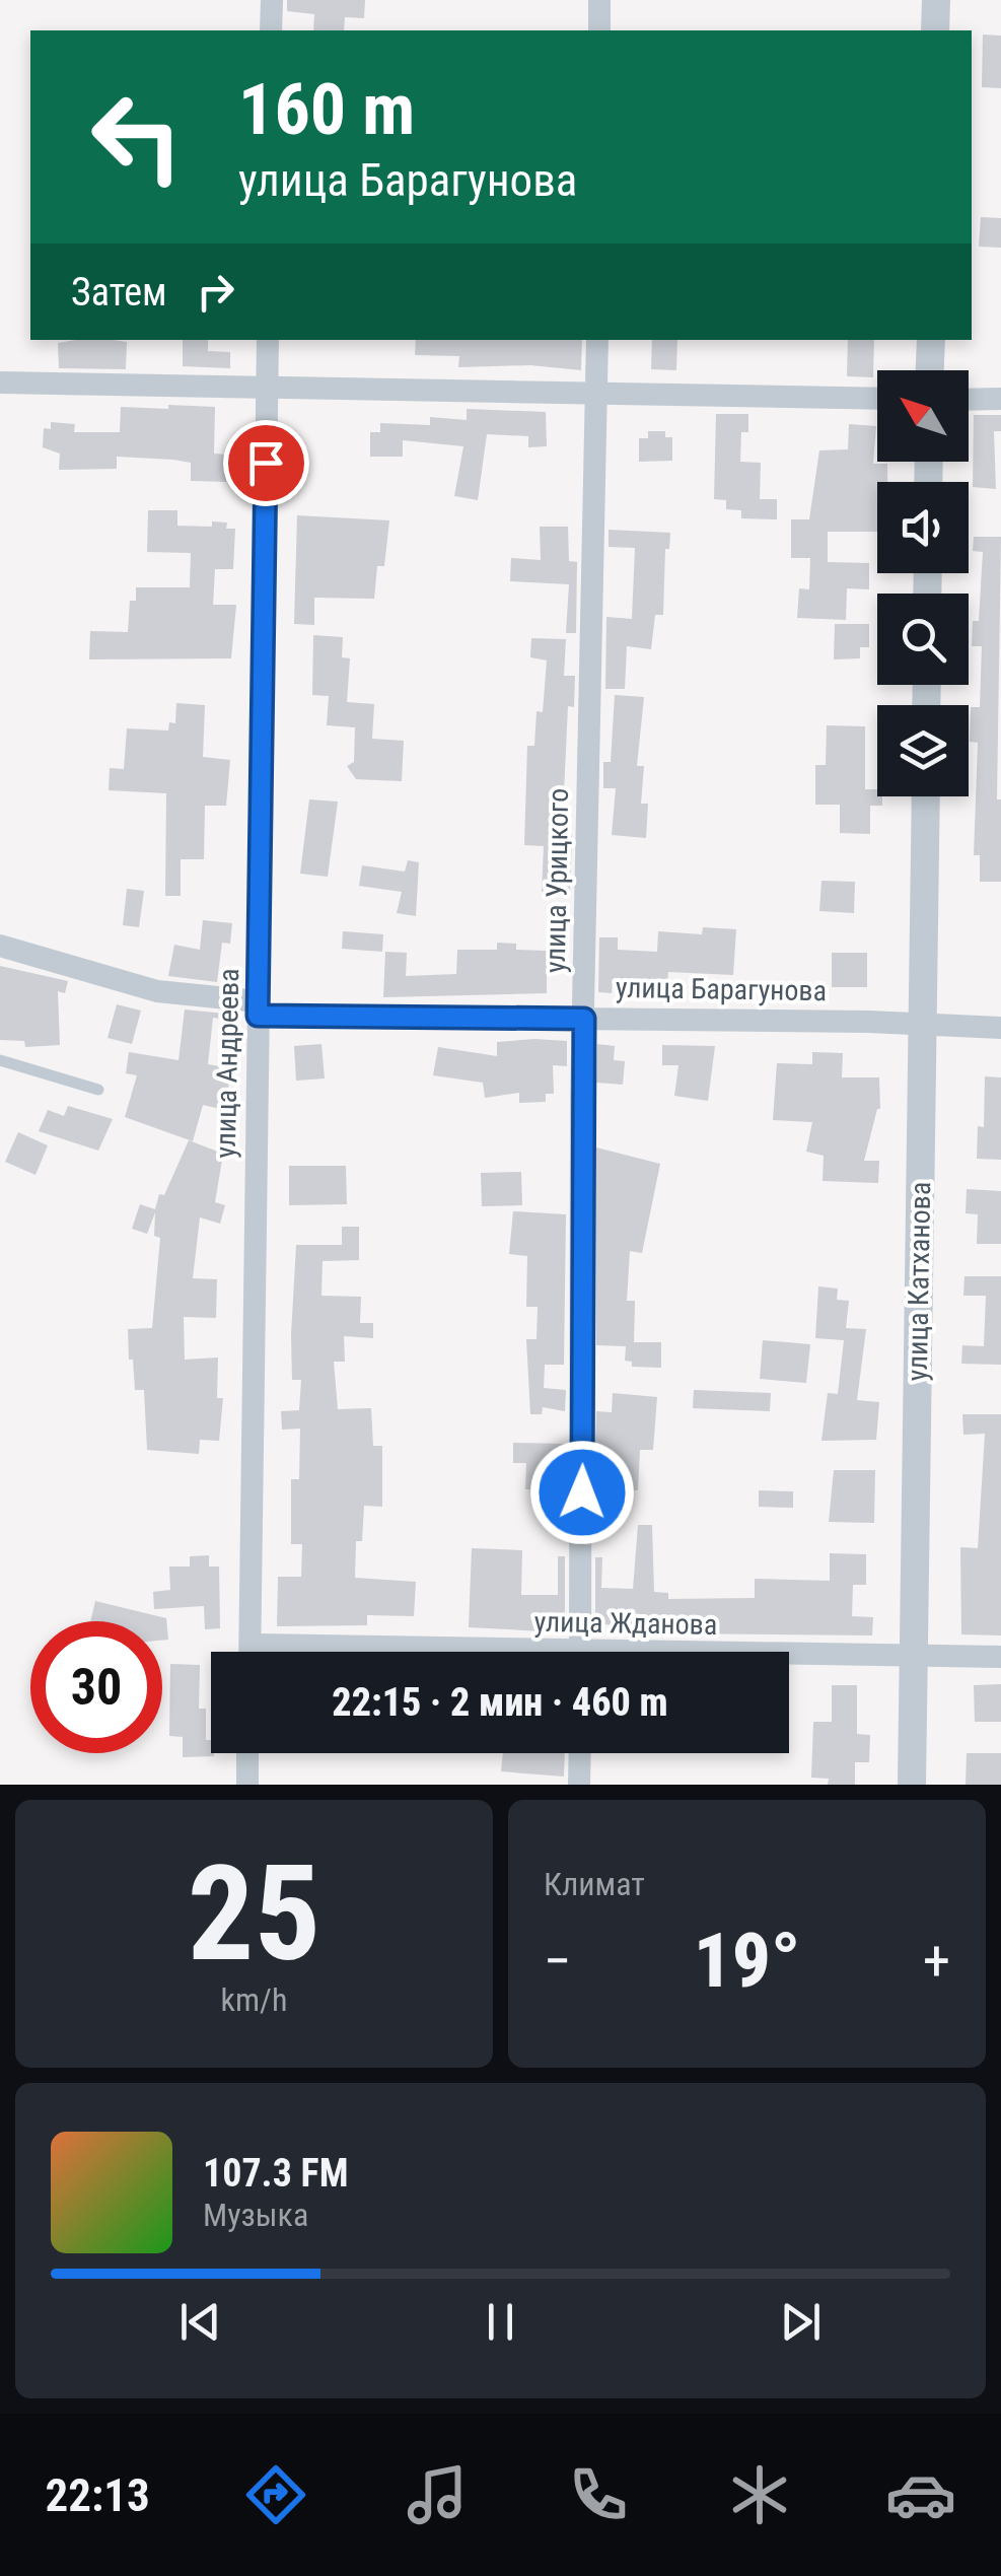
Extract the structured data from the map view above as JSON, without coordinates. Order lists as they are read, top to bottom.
{
  "streets": {
    "street": [
      "улица Урицкого",
      "улица Барагунова",
      "улица Андреева",
      "улица Катханова",
      "улица Жданова"
    ]
  },
  "crossings": [
    ["улица Урицкого", "улица Барагунова"],
    ["улица Барагунова", "улица Андреева"],
    ["улица Барагунова", "улица Катханова"],
    ["улица Андреева", "улица Жданова"],
    ["улица Катханова", "улица Жданова"]
  ],
  "north": "top left",
  "page": {
    "turn": ["160 m", "улица Барагунова"],
    "then": "Затем",
    "limit": "30",
    "trip": "22:15 · 2 мин · 460 m",
    "tile": [
      ["25", "km/h"],
      "Климат"
    ],
    "heat": ["−", "19°", "+"],
    "song": ["107.3 FM", "Музыка"],
    "tabs": "22:13"
  }
}
